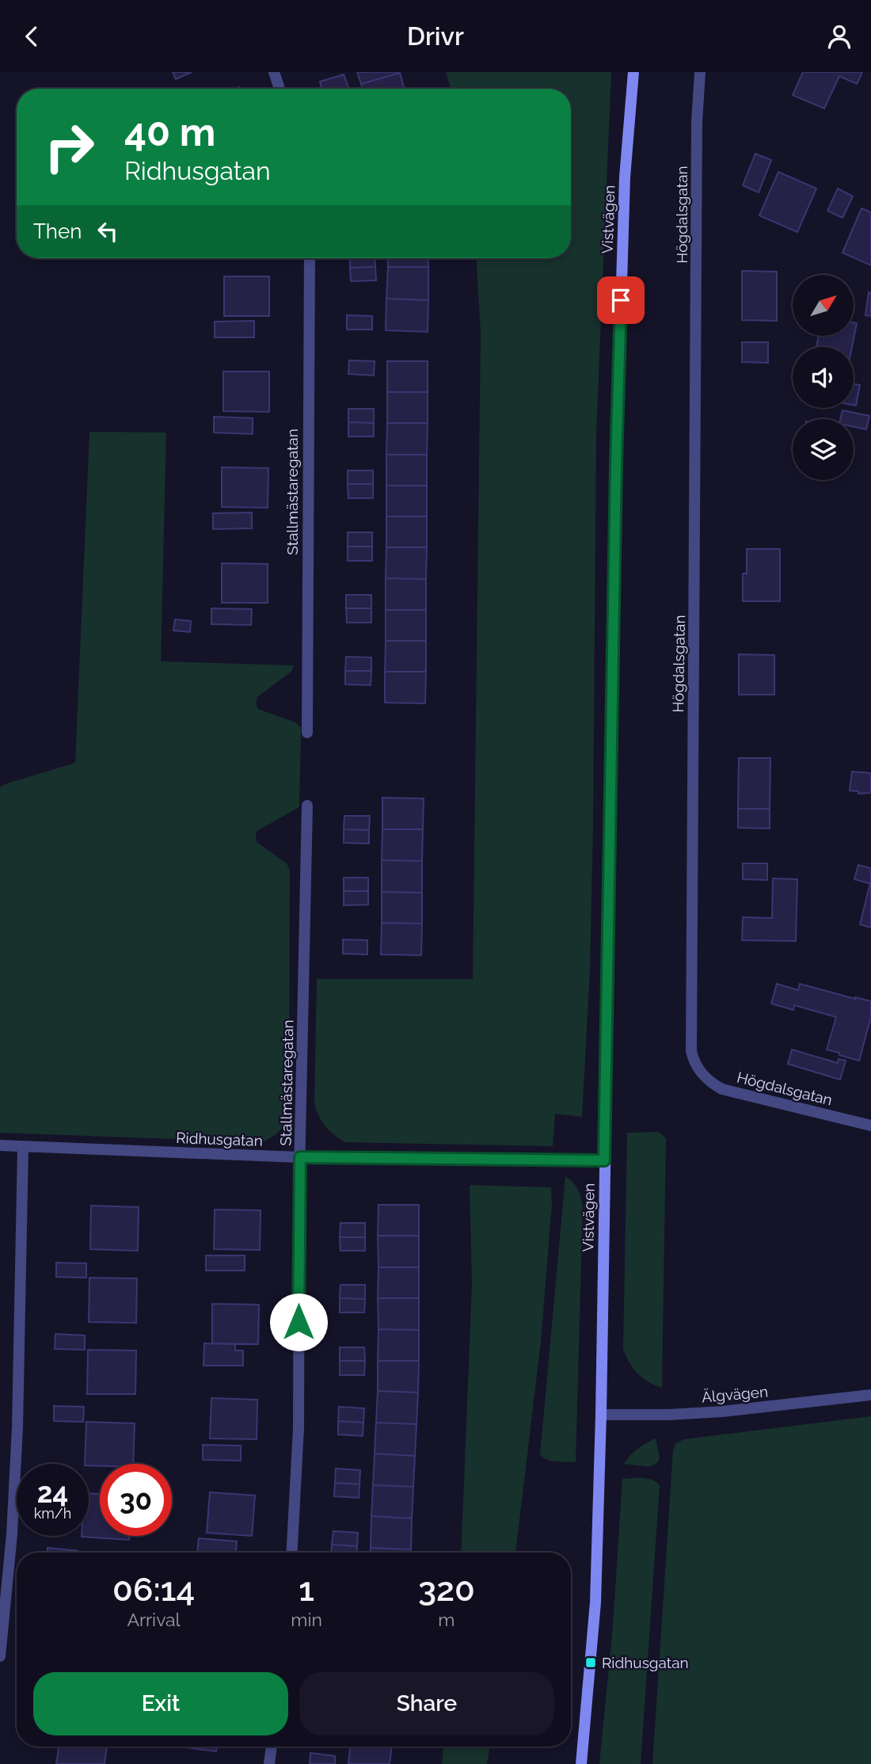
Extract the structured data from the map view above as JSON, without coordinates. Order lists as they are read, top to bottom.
{
  "streets": {
    "main road": ["Vistvägen"],
    "street": [
      "Högdalsgatan",
      "Stallmästaregatan",
      "Ridhusgatan",
      "Älgvägen"
    ]
  },
  "crossings": [
    ["Vistvägen", "Ridhusgatan"],
    ["Vistvägen", "Älgvägen"],
    ["Stallmästaregatan", "Ridhusgatan"]
  ],
  "places": {
    "transit": ["Ridhusgatan"]
  },
  "north": "top right",
  "page": {
    "header": "Drivr",
    "turn": ["40 m", "Ridhusgatan"],
    "then": "Then",
    "speed": "24 km/h",
    "limit": "30",
    "eta": [
      "06:14",
      "Arrival",
      "1",
      "min",
      "320",
      "m"
    ],
    "buttons": ["Exit", "Share"]
  }
}
